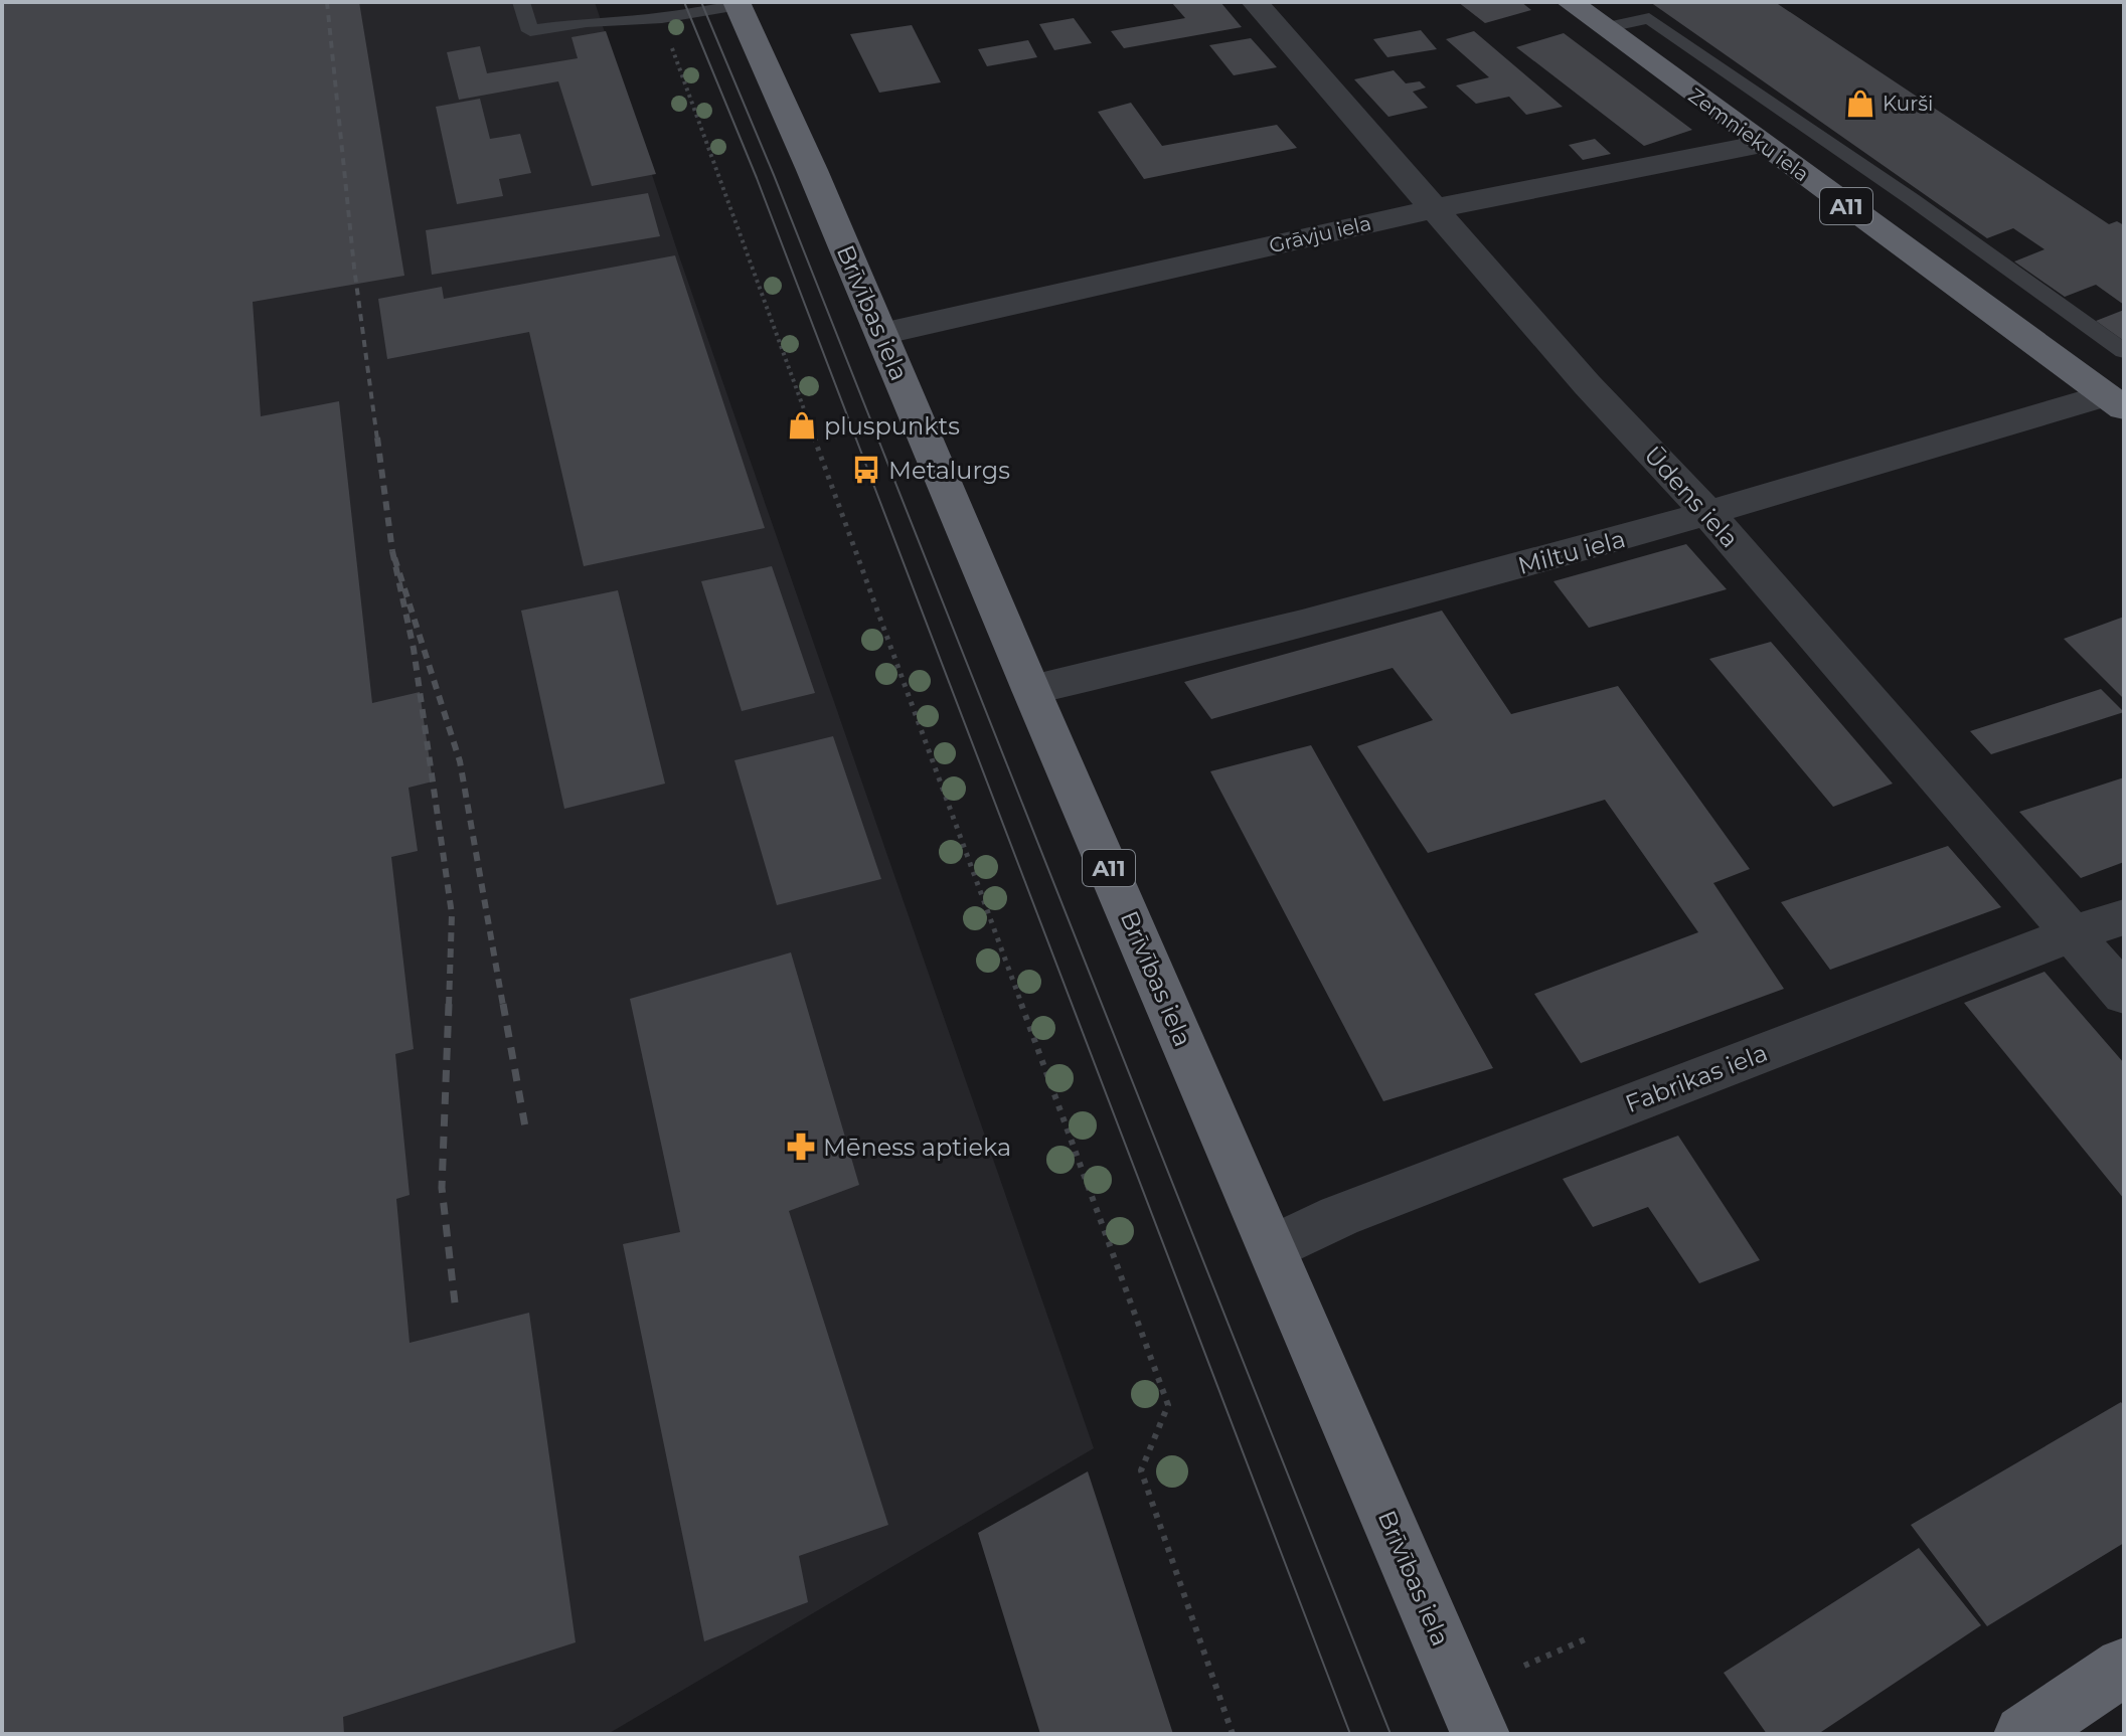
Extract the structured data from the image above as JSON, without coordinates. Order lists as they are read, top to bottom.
{
  "streets": {
    "highway": ["Zemnieku iela", "A11", "Brīvības iela"],
    "street": [
      "Grāvju iela",
      "Ūdens iela",
      "Miltu iela",
      "Fabrikas iela"
    ]
  },
  "crossings": [
    ["Zemnieku iela", "Grāvju iela"],
    ["Zemnieku iela", "Miltu iela"],
    ["Grāvju iela", "Brīvības iela"],
    ["Grāvju iela", "Ūdens iela"],
    ["Brīvības iela", "Miltu iela"],
    ["Brīvības iela", "Fabrikas iela"],
    ["Ūdens iela", "Miltu iela"],
    ["Ūdens iela", "Fabrikas iela"]
  ],
  "places": {
    "shop": ["Kurši", "pluspunkts"],
    "bus stop": ["Metalurgs"],
    "pharmacy": ["Mēness aptieka"]
  }
}
